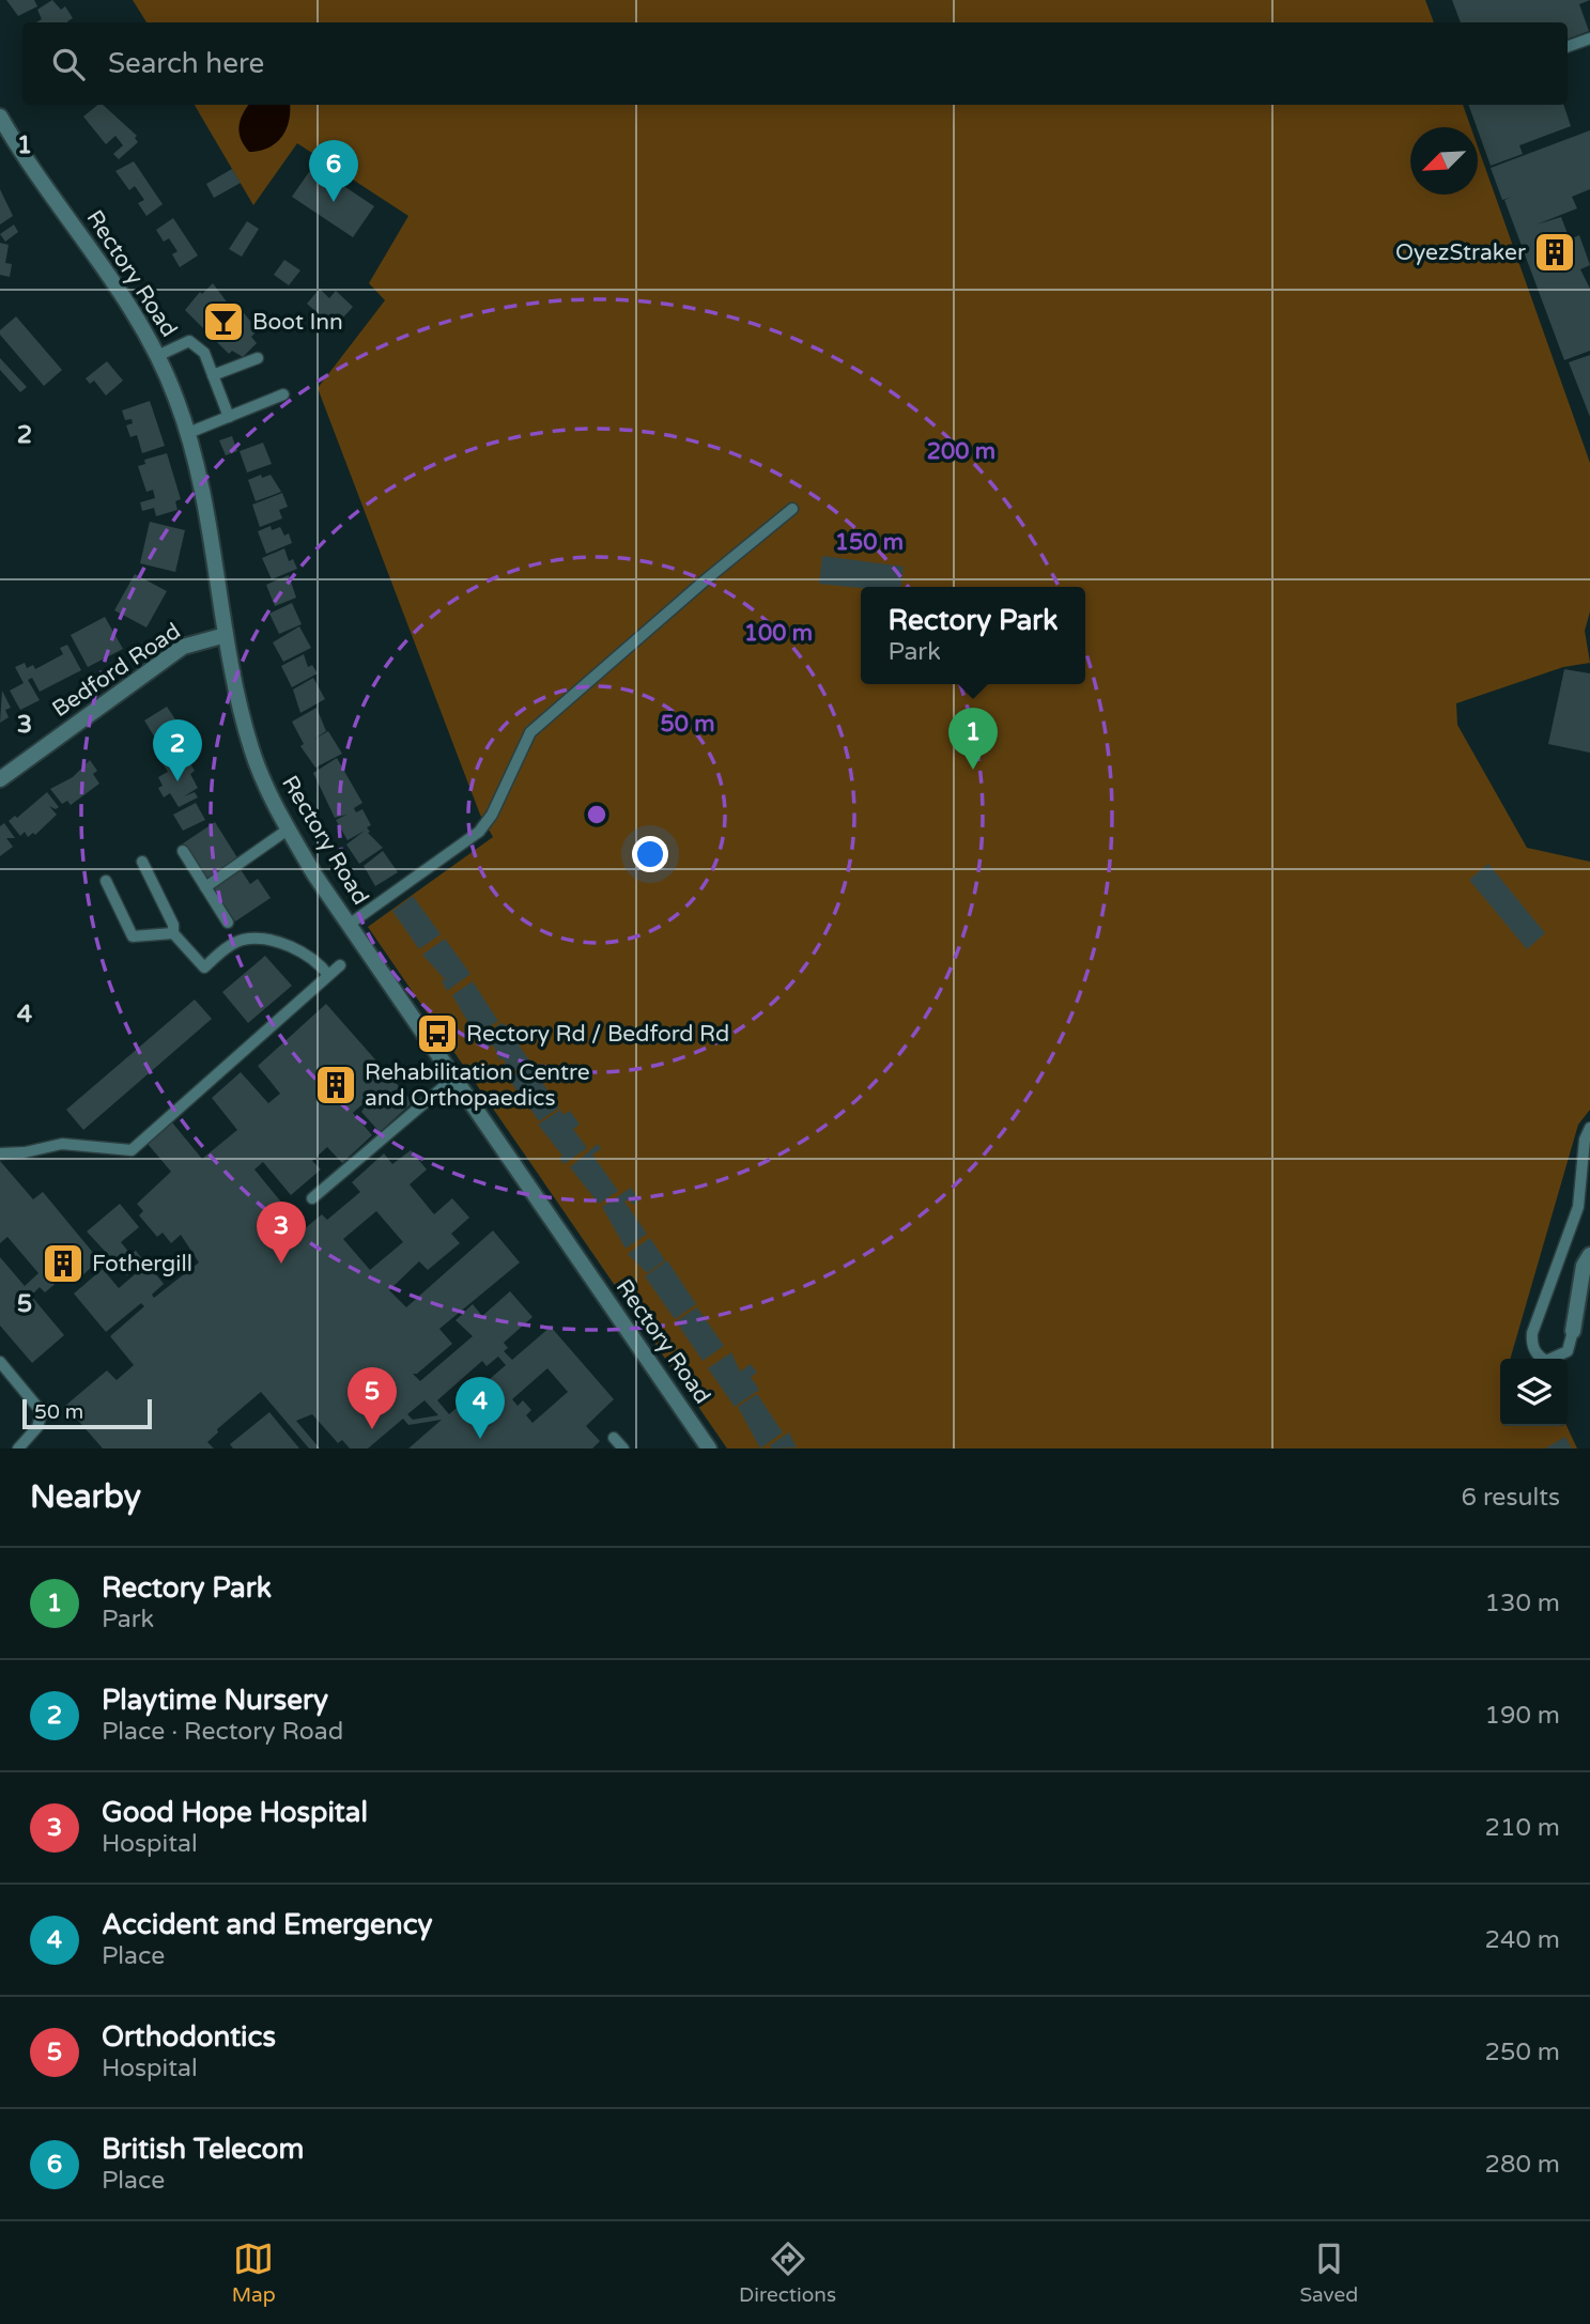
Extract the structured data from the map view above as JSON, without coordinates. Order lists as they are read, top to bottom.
{
  "streets": {
    "street": ["Rectory Road", "Bedford Road"]
  },
  "crossings": [
    ["Rectory Road", "Bedford Road"]
  ],
  "places": {
    "building": ["OyezStraker", "Rehabilitation Centre and Orthopaedics", "Fothergill"],
    "bar": ["Boot Inn"],
    "bus stop": ["Rectory Rd / Bedford Rd"]
  },
  "scale_bar": "50 m",
  "north": "bottom left",
  "page": {
    "search": "Search here",
    "pins": [
      "6",
      "1",
      "2",
      "3",
      "5",
      "4"
    ],
    "popup": ["Rectory Park", "Park"],
    "scale": "50 m",
    "heading": ["Nearby", "6 results"],
    "list": [
      {
        "mark": "1",
        "name": "Rectory Park",
        "note": "Park",
        "value": "130 m"
      },
      {
        "mark": "2",
        "name": "Playtime Nursery",
        "note": "Place · Rectory Road",
        "value": "190 m"
      },
      {
        "mark": "3",
        "name": "Good Hope Hospital",
        "note": "Hospital",
        "value": "210 m"
      },
      {
        "mark": "4",
        "name": "Accident and Emergency",
        "note": "Place",
        "value": "240 m"
      },
      {
        "mark": "5",
        "name": "Orthodontics",
        "note": "Hospital",
        "value": "250 m"
      },
      {
        "mark": "6",
        "name": "British Telecom",
        "note": "Place",
        "value": "280 m"
      }
    ],
    "nav": ["Map", "Directions", "Saved"]
  },
  "grid": {
    "rows": [
      "1",
      "2",
      "3",
      "4",
      "5"
    ]
  },
  "rings": [
    "200 m",
    "150 m",
    "100 m",
    "50 m"
  ]
}
